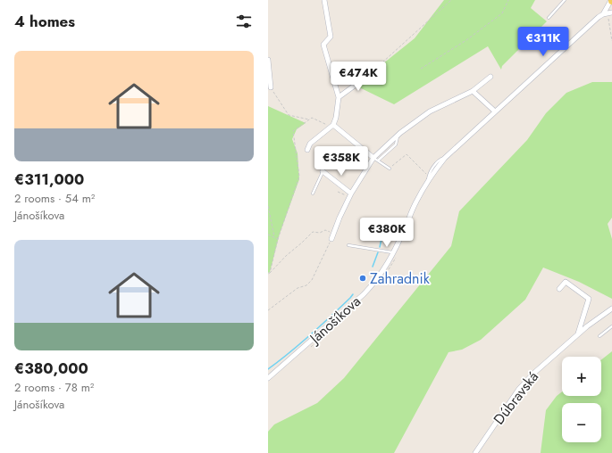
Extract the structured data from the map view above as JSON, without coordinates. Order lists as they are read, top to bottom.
{
  "streets": {
    "street": ["Jánošíkova", "Dúbravská"]
  },
  "places": ["Zahradnik"],
  "page": {
    "heading": "4 homes",
    "price": [
      "€311K",
      "€474K",
      "€358K",
      "€380K"
    ],
    "list": [
      {
        "name": "€311,000",
        "note": "2 rooms · 54 m² · Jánošíkova"
      },
      {
        "name": "€380,000",
        "note": "2 rooms · 78 m² · Jánošíkova"
      }
    ],
    "map_buttons": ["+", "−"]
  }
}
